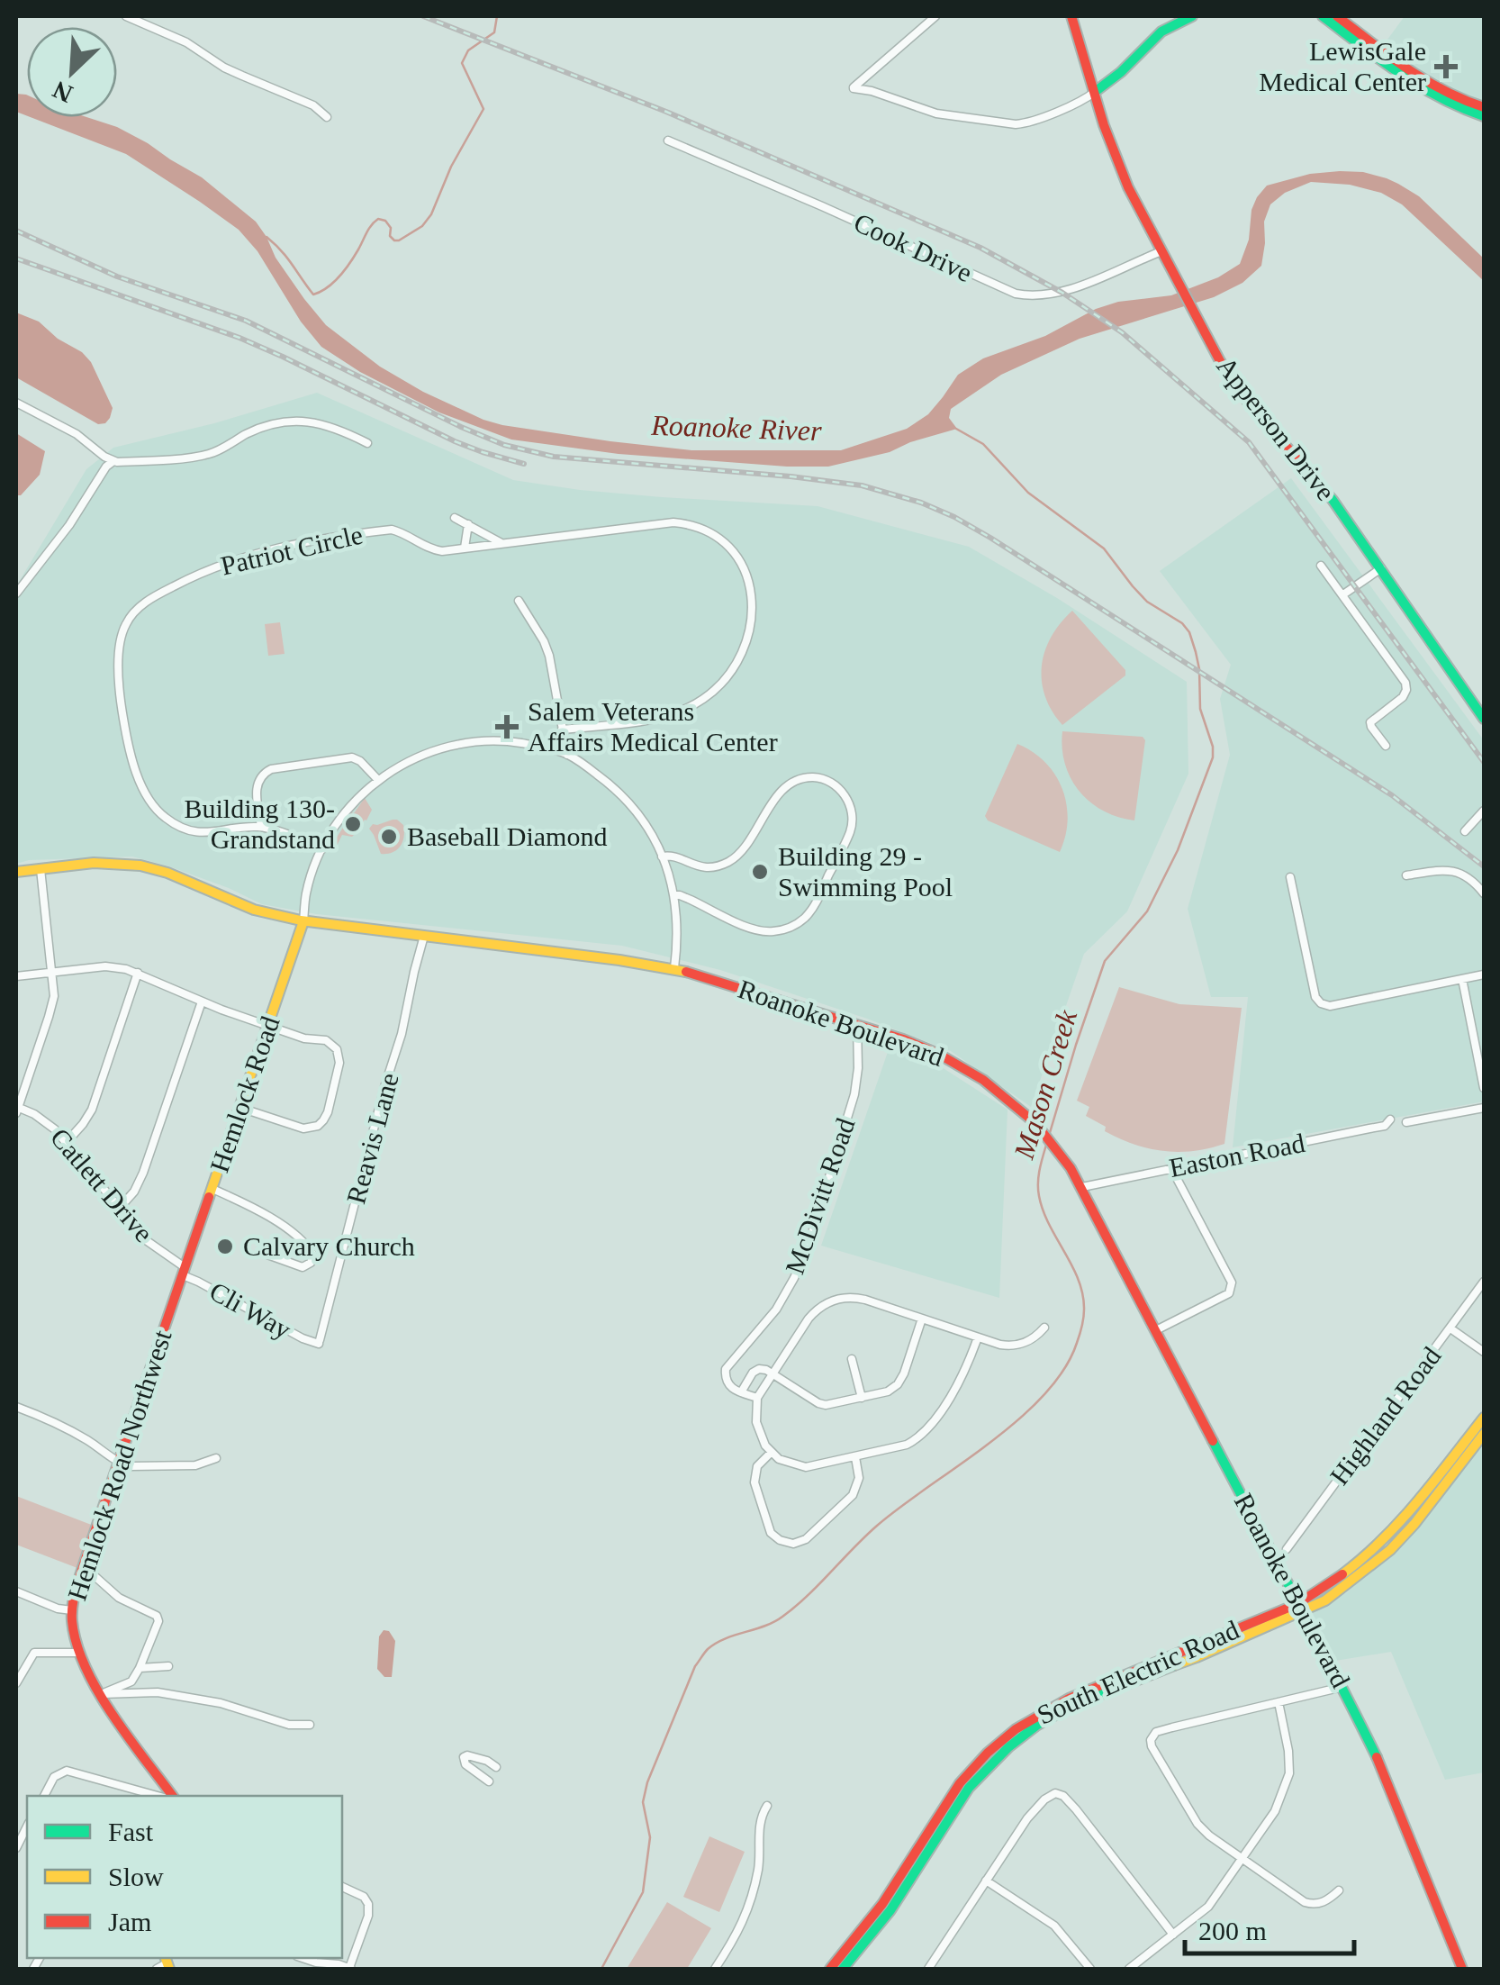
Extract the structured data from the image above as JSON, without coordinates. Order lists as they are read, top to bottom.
{
  "streets": {
    "main road": [
      "Apperson Drive",
      "Roanoke Boulevard",
      "Hemlock Road",
      "Hemlock Road Northwest",
      "South Electric Road"
    ],
    "street": [
      "Cook Drive",
      "Patriot Circle",
      "Reavis Lane",
      "Easton Road",
      "Catlett Drive",
      "McDivitt Road",
      "Cli Way",
      "Highland Road"
    ]
  },
  "crossings": [
    ["Cook Drive", "Apperson Drive"],
    ["Roanoke Boulevard", "Hemlock Road"],
    ["Roanoke Boulevard", "Reavis Lane"],
    ["Roanoke Boulevard", "Easton Road"],
    ["Roanoke Boulevard", "McDivitt Road"],
    ["Roanoke Boulevard", "South Electric Road"],
    ["Hemlock Road", "Catlett Drive"],
    ["Hemlock Road", "Cli Way"],
    ["Hemlock Road", "Hemlock Road Northwest"],
    ["Reavis Lane", "Cli Way"],
    ["Catlett Drive", "Cli Way"],
    ["Catlett Drive", "Hemlock Road Northwest"],
    ["Cli Way", "Hemlock Road Northwest"]
  ],
  "water": ["Roanoke River", "Mason Creek"],
  "places": {
    "health": ["LewisGale Medical Center", "Salem Veterans Affairs Medical Center"],
    "other": [
      "Building 130- Grandstand",
      "Baseball Diamond",
      "Building 29 - Swimming Pool",
      "Calvary Church"
    ]
  },
  "legend": ["Fast", "Slow", "Jam"],
  "scale_bar": "200 m",
  "north": "bottom left"
}
